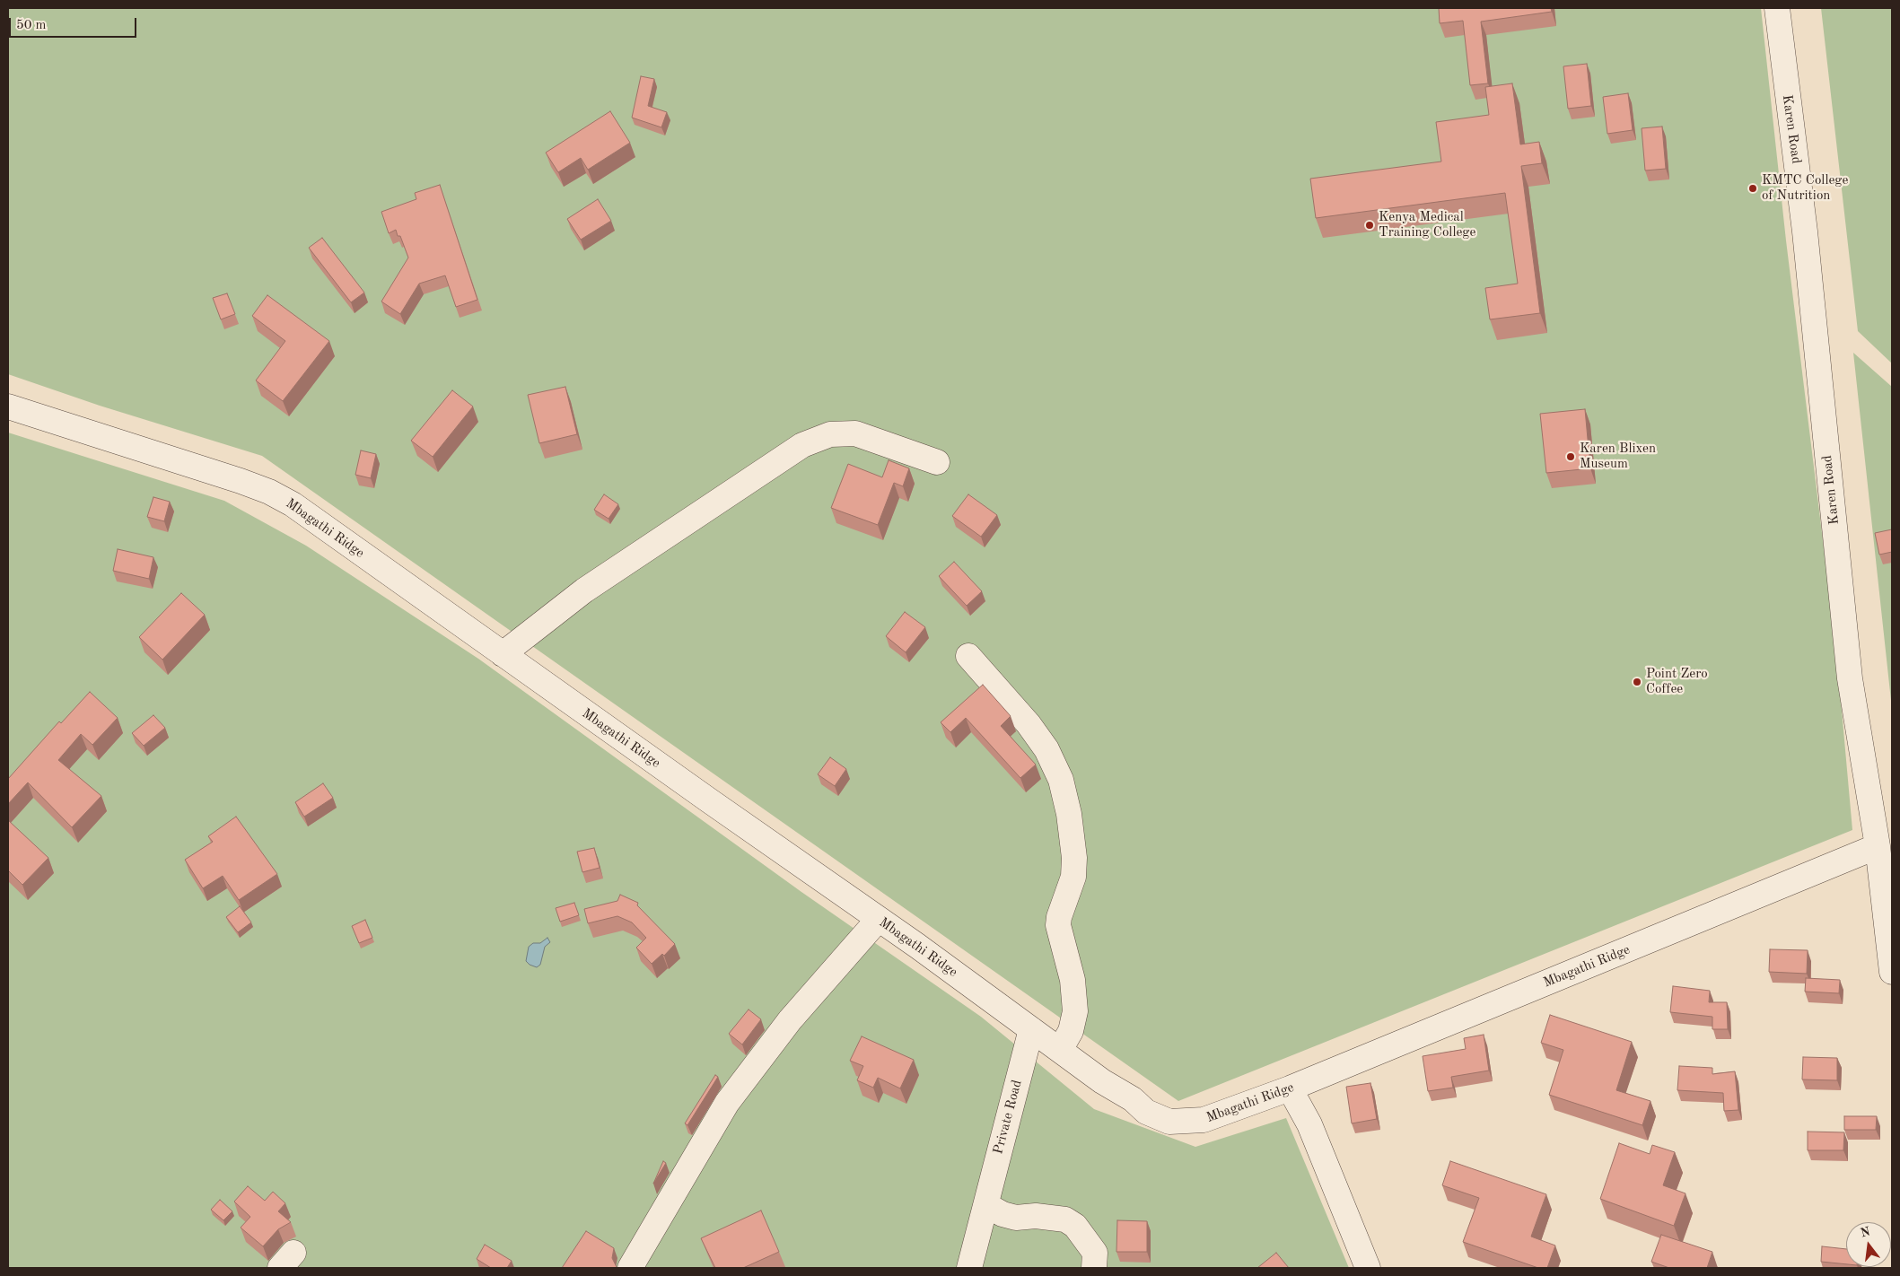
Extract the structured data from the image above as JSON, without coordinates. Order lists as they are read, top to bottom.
{
  "streets": {
    "street": ["Karen Road", "Mbagathi Ridge", "Private Road"]
  },
  "crossings": [
    ["Karen Road", "Mbagathi Ridge"],
    ["Mbagathi Ridge", "Private Road"]
  ],
  "places": [
    "KMTC College of Nutrition",
    "Kenya Medical Training College",
    "Karen Blixen Museum",
    "Point Zero Coffee"
  ],
  "scale_bar": "50 m",
  "north": "top"
}
